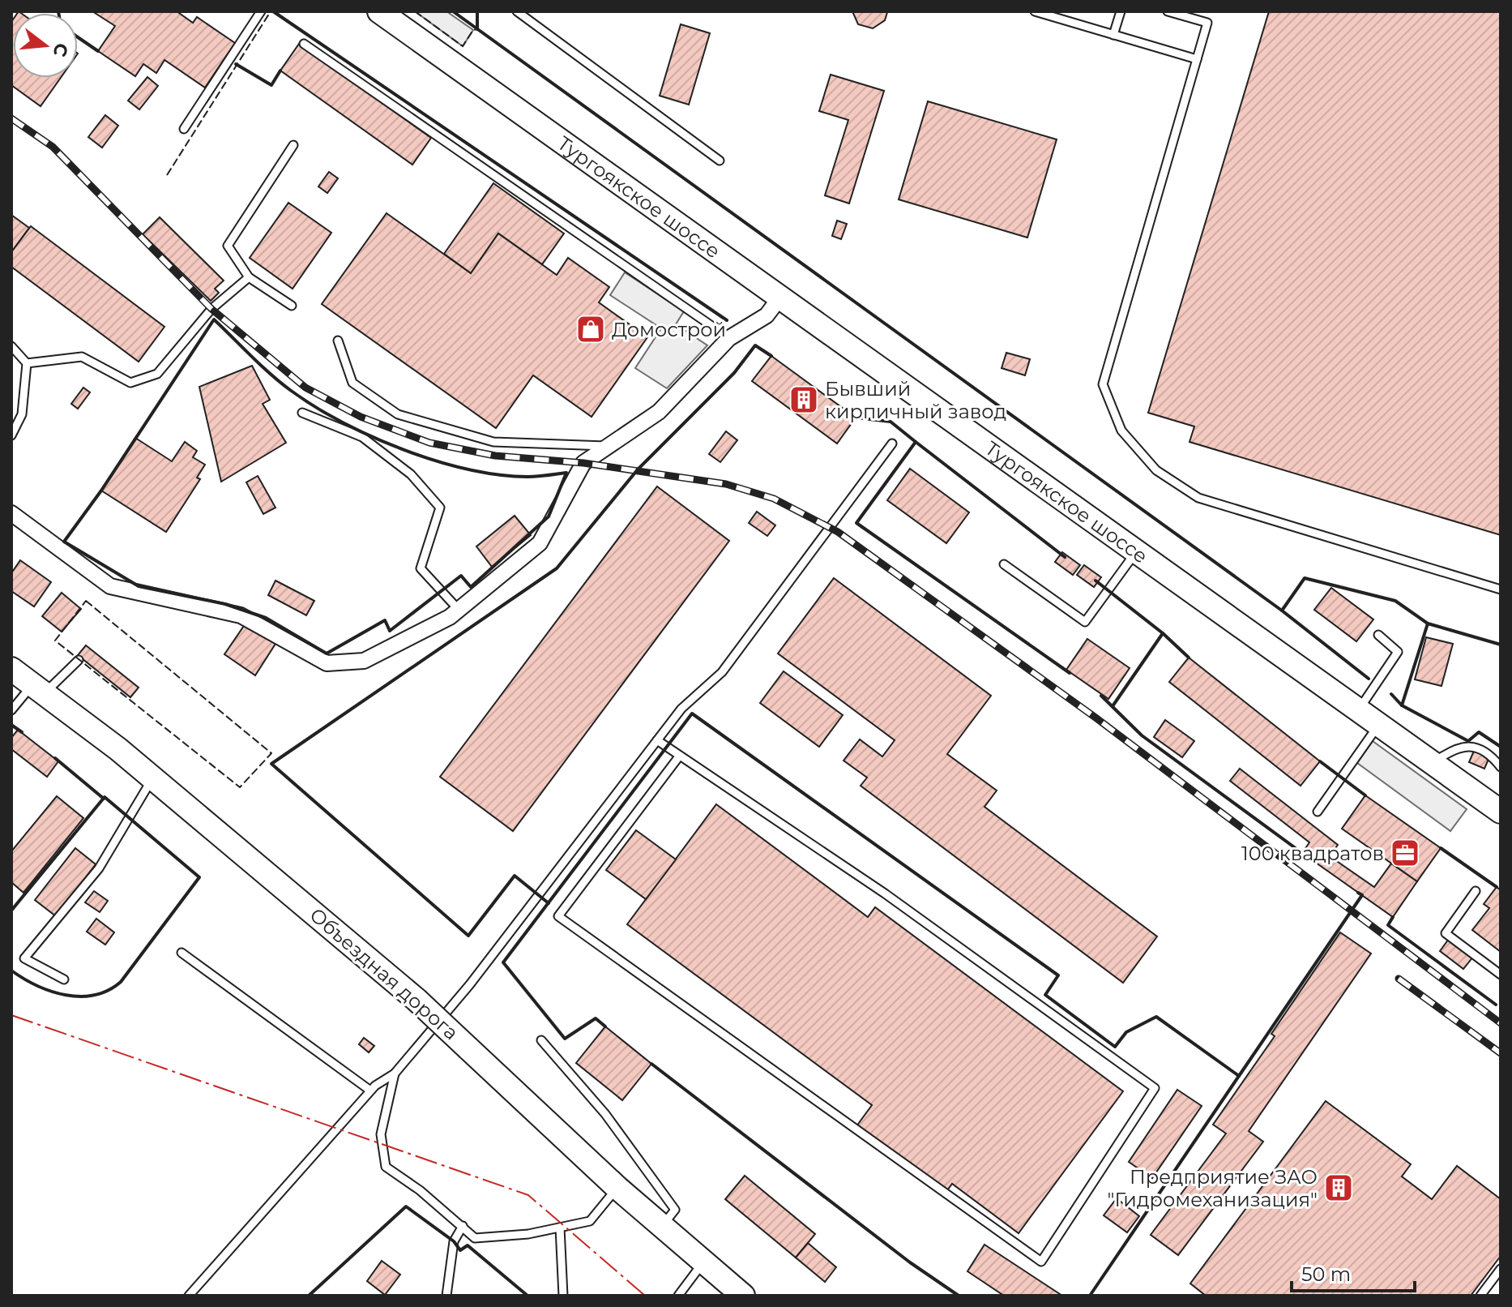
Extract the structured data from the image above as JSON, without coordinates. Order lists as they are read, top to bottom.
{
  "streets": {
    "main road": ["Тургоякское шоссе", "Объездная дорога"]
  },
  "places": {
    "shop": ["Домострой"],
    "building": ["Бывший кирпичный завод", "Предприятие ЗАО \"Гидромеханизация\""],
    "office": ["100 квадратов"]
  },
  "scale_bar": "50 m",
  "north": "right"
}
